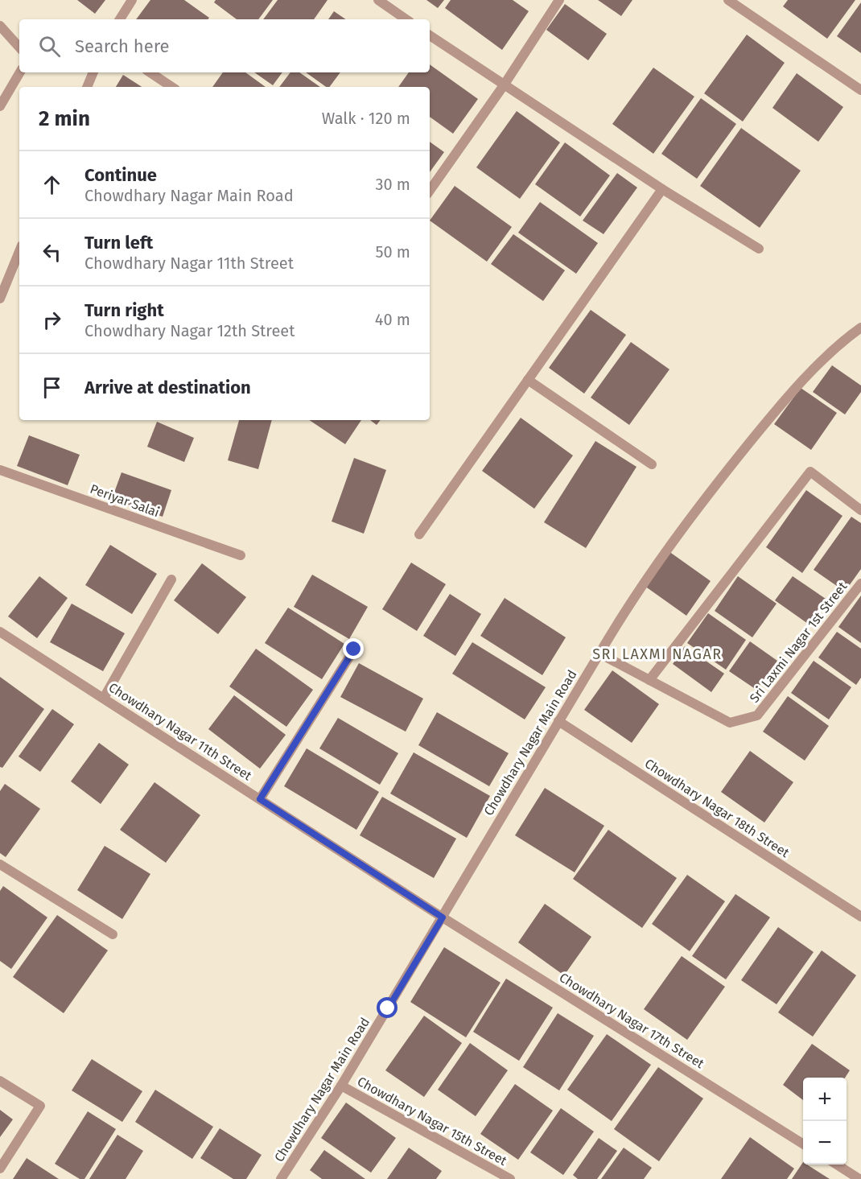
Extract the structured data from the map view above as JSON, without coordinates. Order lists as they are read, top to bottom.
{
  "streets": {
    "street": [
      "Periyar Salai",
      "Sri Laxmi Nagar 1st Street",
      "Chowdhary Nagar 11th Street",
      "Chowdhary Nagar Main Road",
      "Chowdhary Nagar 18th Street",
      "Chowdhary Nagar 17th Street",
      "Chowdhary Nagar 15th Street"
    ]
  },
  "crossings": [
    ["Sri Laxmi Nagar 1st Street", "Chowdhary Nagar Main Road"],
    ["Chowdhary Nagar 11th Street", "Chowdhary Nagar Main Road"],
    ["Chowdhary Nagar 11th Street", "Chowdhary Nagar 17th Street"],
    ["Chowdhary Nagar Main Road", "Chowdhary Nagar 18th Street"],
    ["Chowdhary Nagar Main Road", "Chowdhary Nagar 17th Street"],
    ["Chowdhary Nagar Main Road", "Chowdhary Nagar 15th Street"]
  ],
  "districts": ["SRI LAXMI NAGAR"],
  "page": {
    "search": "Search here",
    "heading": ["2 min", "Walk · 120 m"],
    "list": [
      ["Continue", "Chowdhary Nagar Main Road", "30 m"],
      ["Turn left", "Chowdhary Nagar 11th Street", "50 m"],
      ["Turn right", "Chowdhary Nagar 12th Street", "40 m"],
      "Arrive at destination"
    ],
    "map_buttons": ["+", "−"]
  }
}
